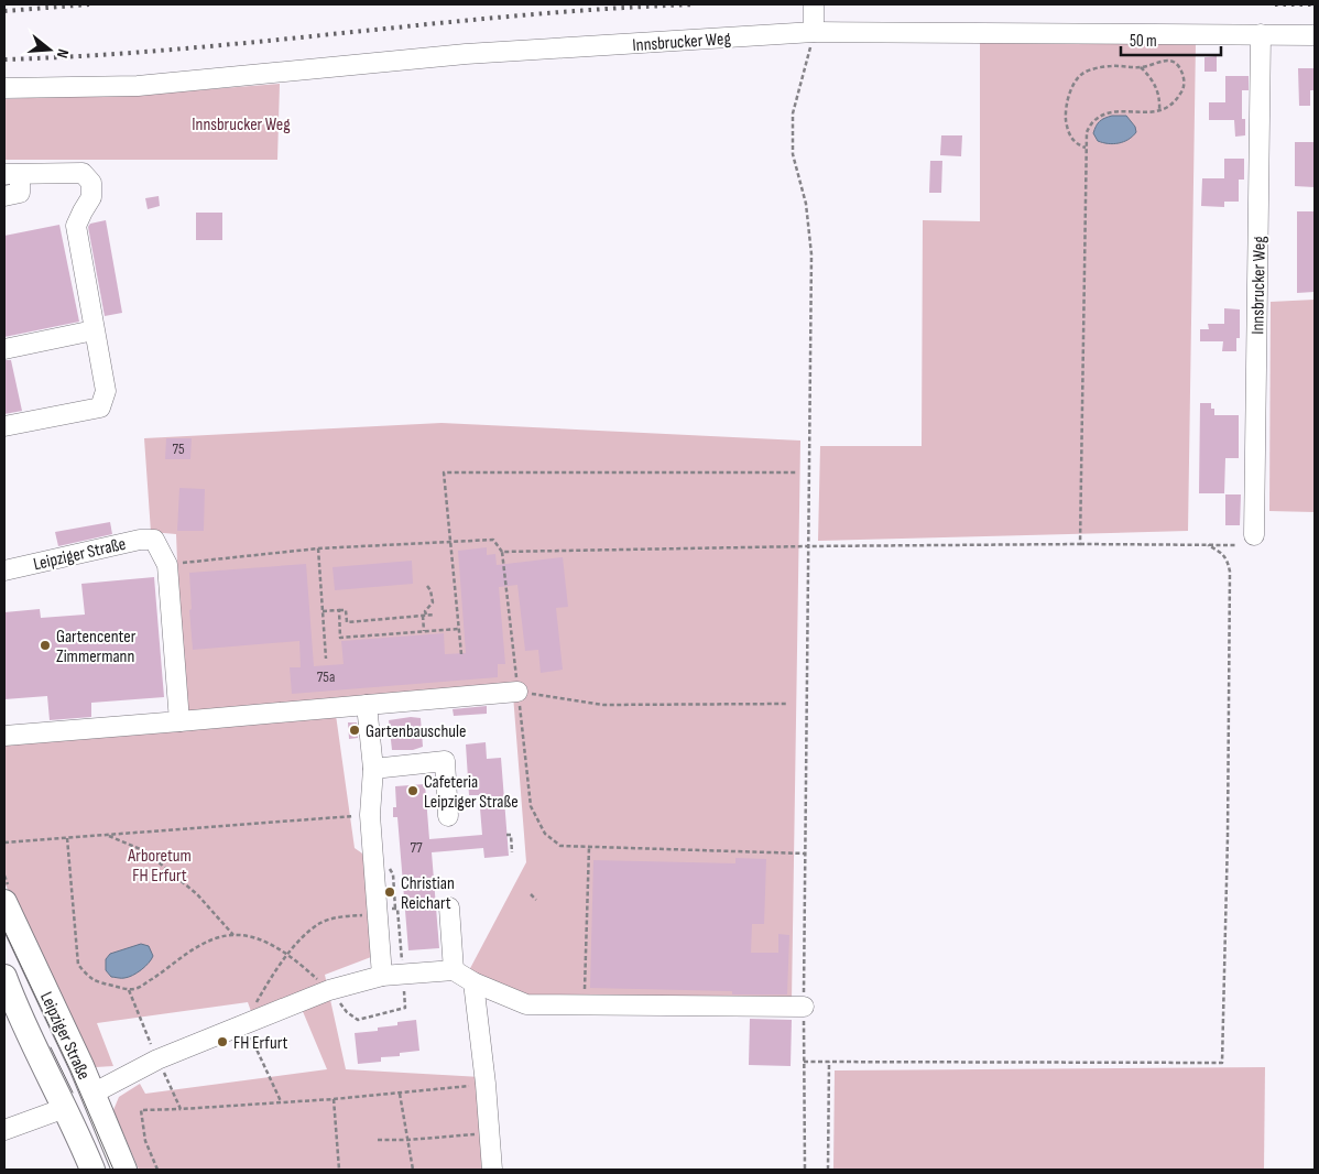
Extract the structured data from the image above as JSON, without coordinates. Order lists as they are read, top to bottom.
{
  "streets": {
    "main road": ["Leipziger Straße"],
    "street": ["Innsbrucker Weg"]
  },
  "parks": ["Innsbrucker Weg", "Arboretum FH Erfurt"],
  "places": [
    "Gartencenter Zimmermann",
    "Gartenbauschule",
    "Cafeteria Leipziger Straße",
    "Christian Reichart",
    "FH Erfurt"
  ],
  "house_numbers": ["75", "75a", "77"],
  "scale_bar": "50 m",
  "north": "right"
}
